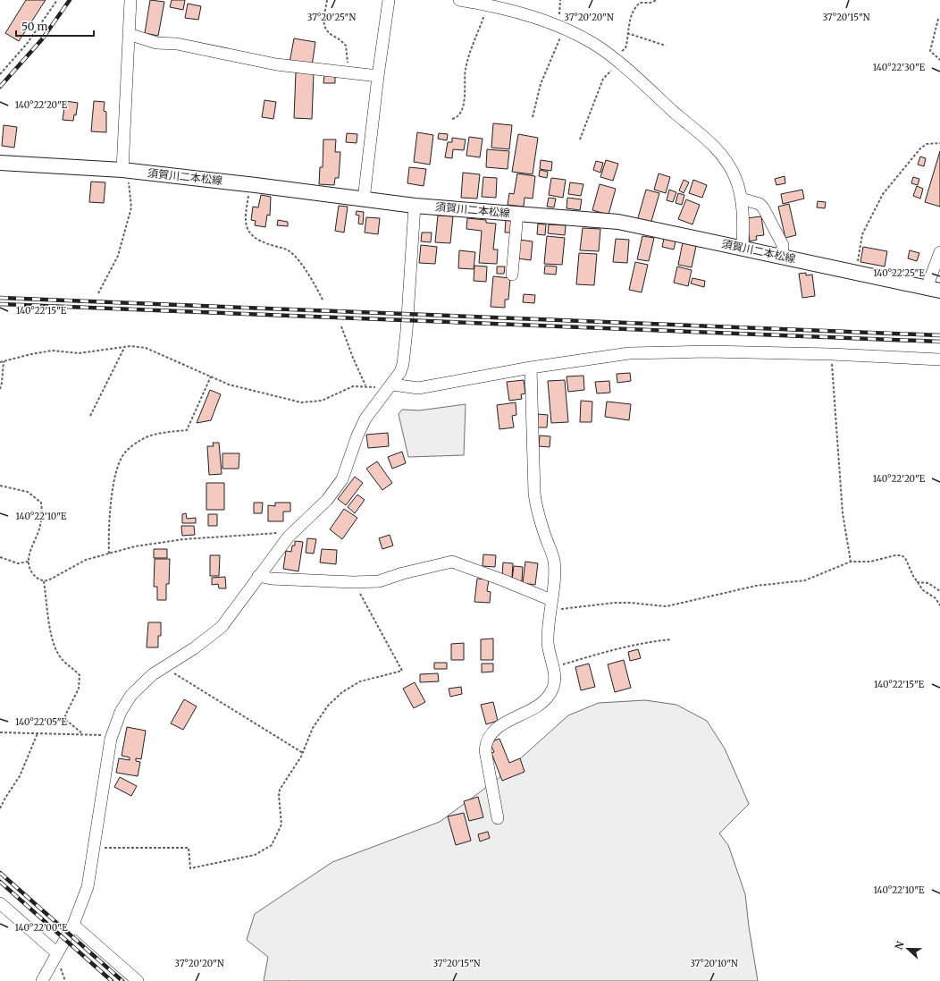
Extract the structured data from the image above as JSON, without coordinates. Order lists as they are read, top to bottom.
{
  "streets": {
    "main road": ["須賀川二本松線"]
  },
  "scale_bar": "50 m",
  "north": "left",
  "coordinates": [
    "37°20'25\"N",
    "37°20'20\"N",
    "37°20'15\"N",
    "140°22'30\"E",
    "140°22'20\"E",
    "140°22'25\"E",
    "140°22'15\"E",
    "140°22'10\"E",
    "140°22'05\"E",
    "140°22'00\"E",
    "37°20'10\"N"
  ]
}
